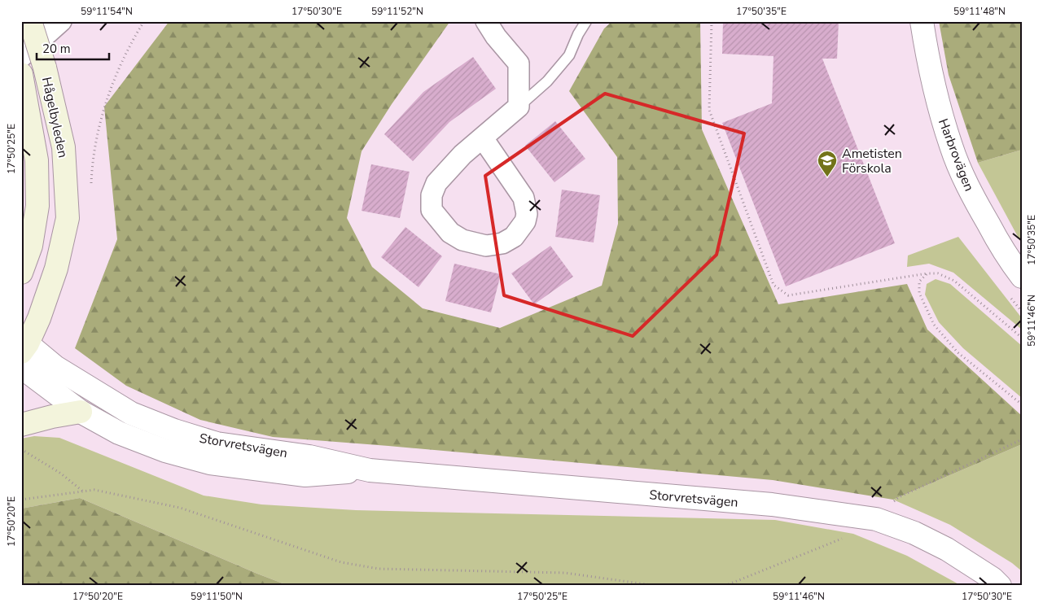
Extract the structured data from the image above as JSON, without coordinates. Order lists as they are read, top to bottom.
{
  "streets": {
    "main road": ["Hågelbyleden"],
    "street": ["Harbrovägen", "Storvretsvägen"]
  },
  "crossings": [
    ["Hågelbyleden", "Storvretsvägen"]
  ],
  "places": {
    "school or university": ["Ametisten Förskola"]
  },
  "scale_bar": "20 m",
  "coordinates": [
    "59°11'54\"N",
    "17°50'30\"E",
    "59°11'52\"N",
    "17°50'35\"E",
    "59°11'48\"N",
    "17°50'25\"E",
    "59°11'46\"N",
    "17°50'20\"E",
    "59°11'50\"N"
  ]
}
